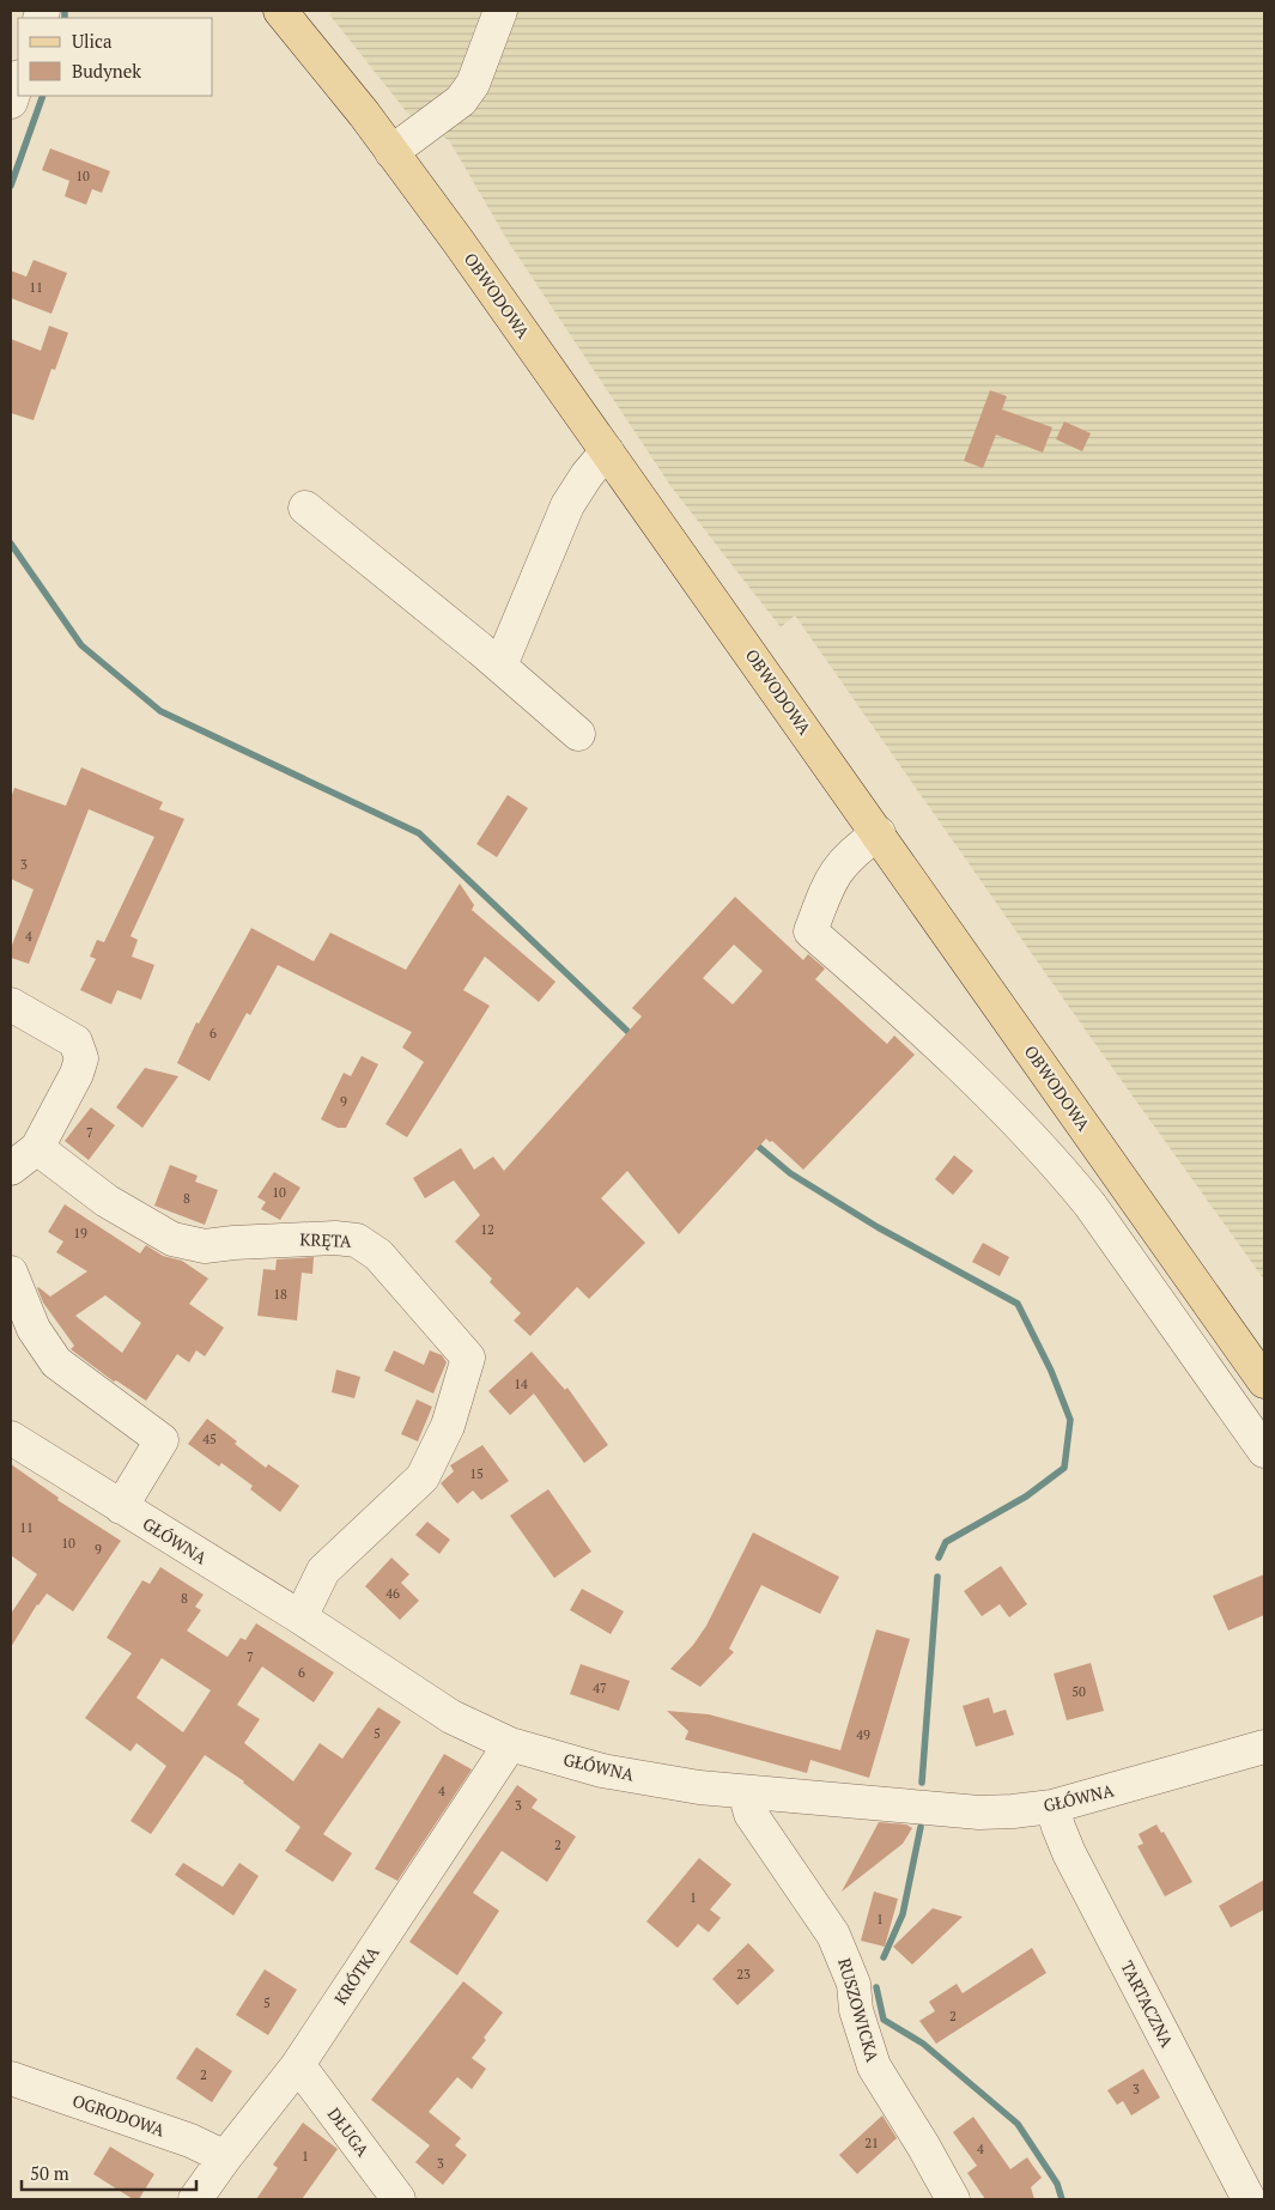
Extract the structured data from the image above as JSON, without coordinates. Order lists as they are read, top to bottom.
{
  "streets": {
    "main road": ["OBWODOWA"],
    "street": [
      "KRĘTA",
      "GŁÓWNA",
      "KRÓTKA",
      "TARTACZNA",
      "RUSZOWICKA",
      "OGRODOWA",
      "DŁUGA"
    ]
  },
  "crossings": [
    ["KRĘTA", "GŁÓWNA"],
    ["GŁÓWNA", "KRÓTKA"],
    ["GŁÓWNA", "TARTACZNA"],
    ["GŁÓWNA", "RUSZOWICKA"],
    ["KRÓTKA", "OGRODOWA"],
    ["KRÓTKA", "DŁUGA"]
  ],
  "house_numbers": [
    "10",
    "11",
    "3",
    "4",
    "6",
    "9",
    "7",
    "10",
    "8",
    "12",
    "19",
    "18",
    "14",
    "45",
    "15",
    "11",
    "10",
    "9",
    "46",
    "8",
    "7",
    "6",
    "47",
    "50",
    "5",
    "49",
    "4",
    "3",
    "2",
    "1",
    "1",
    "23",
    "5",
    "2",
    "2",
    "3",
    "21",
    "4",
    "1",
    "3"
  ],
  "legend": ["Ulica", "Budynek"],
  "scale_bar": "50 m"
}
